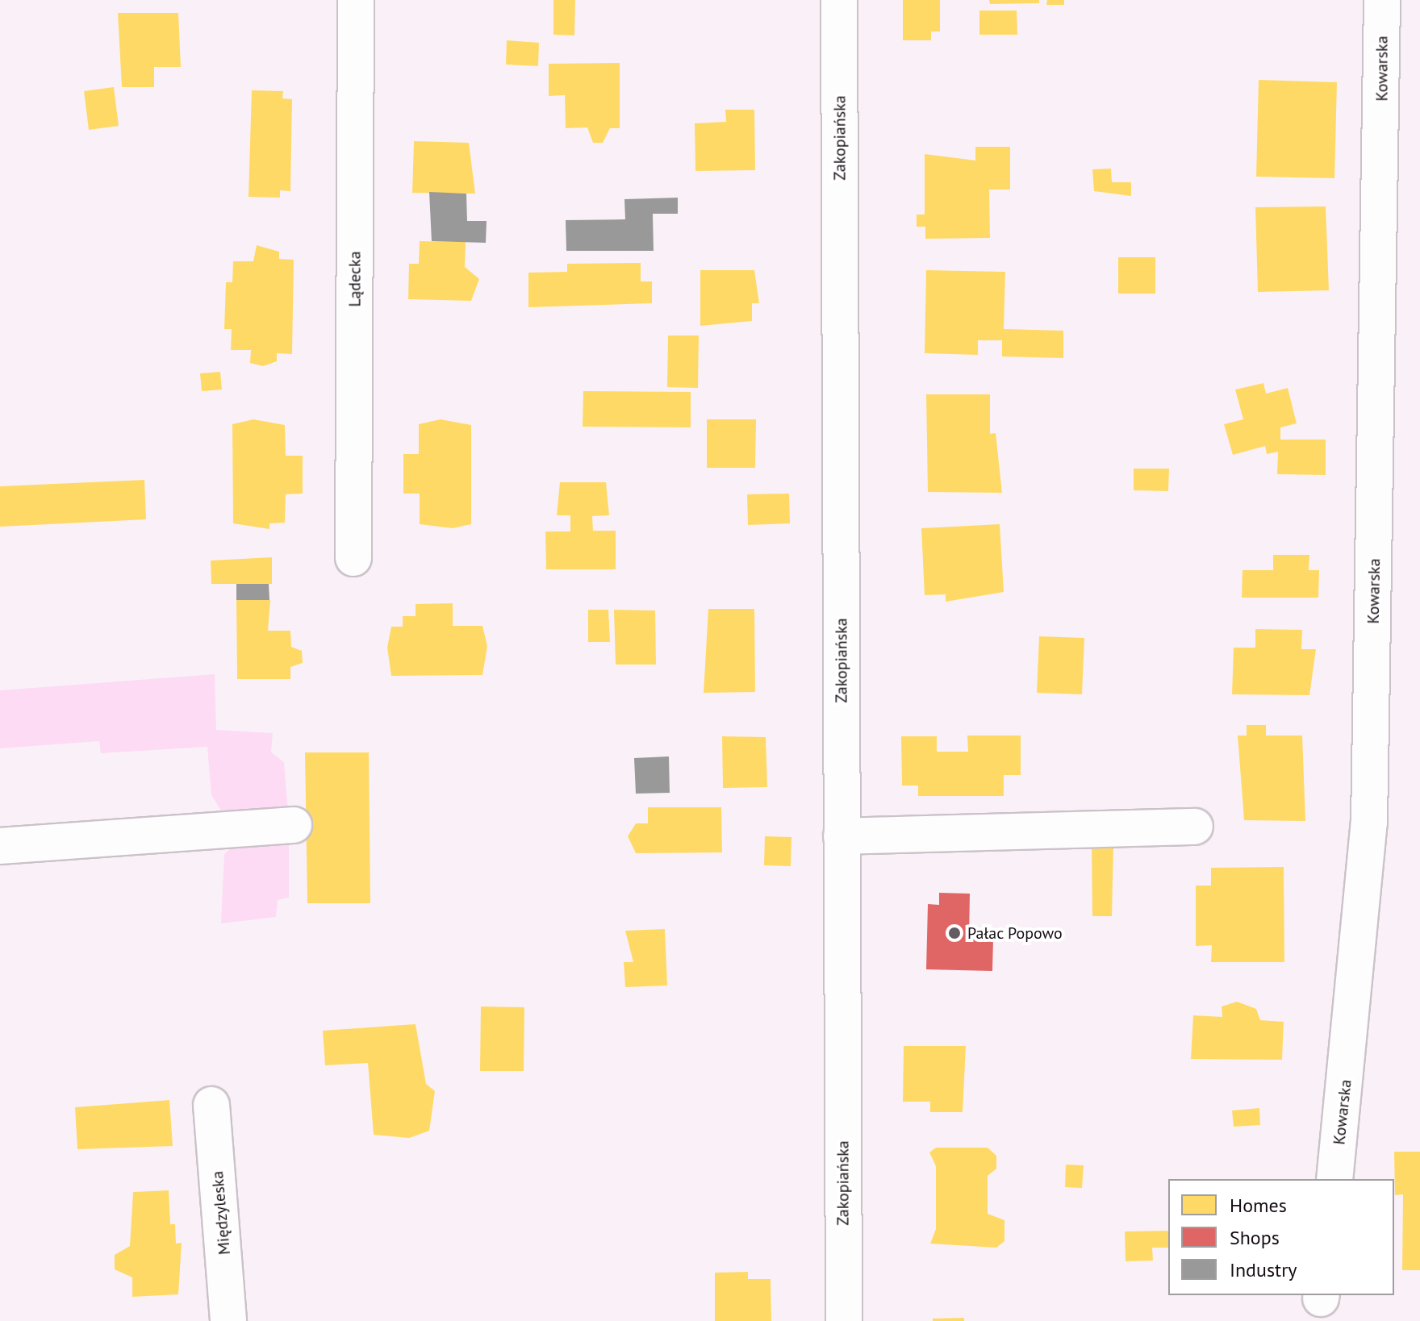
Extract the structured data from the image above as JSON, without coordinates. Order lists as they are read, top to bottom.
{
  "streets": {
    "street": [
      "Kowarska",
      "Zakopiańska",
      "Lądecka",
      "Międzyleska"
    ]
  },
  "places": ["Pałac Popowo"],
  "legend": ["Homes", "Shops", "Industry"]
}
